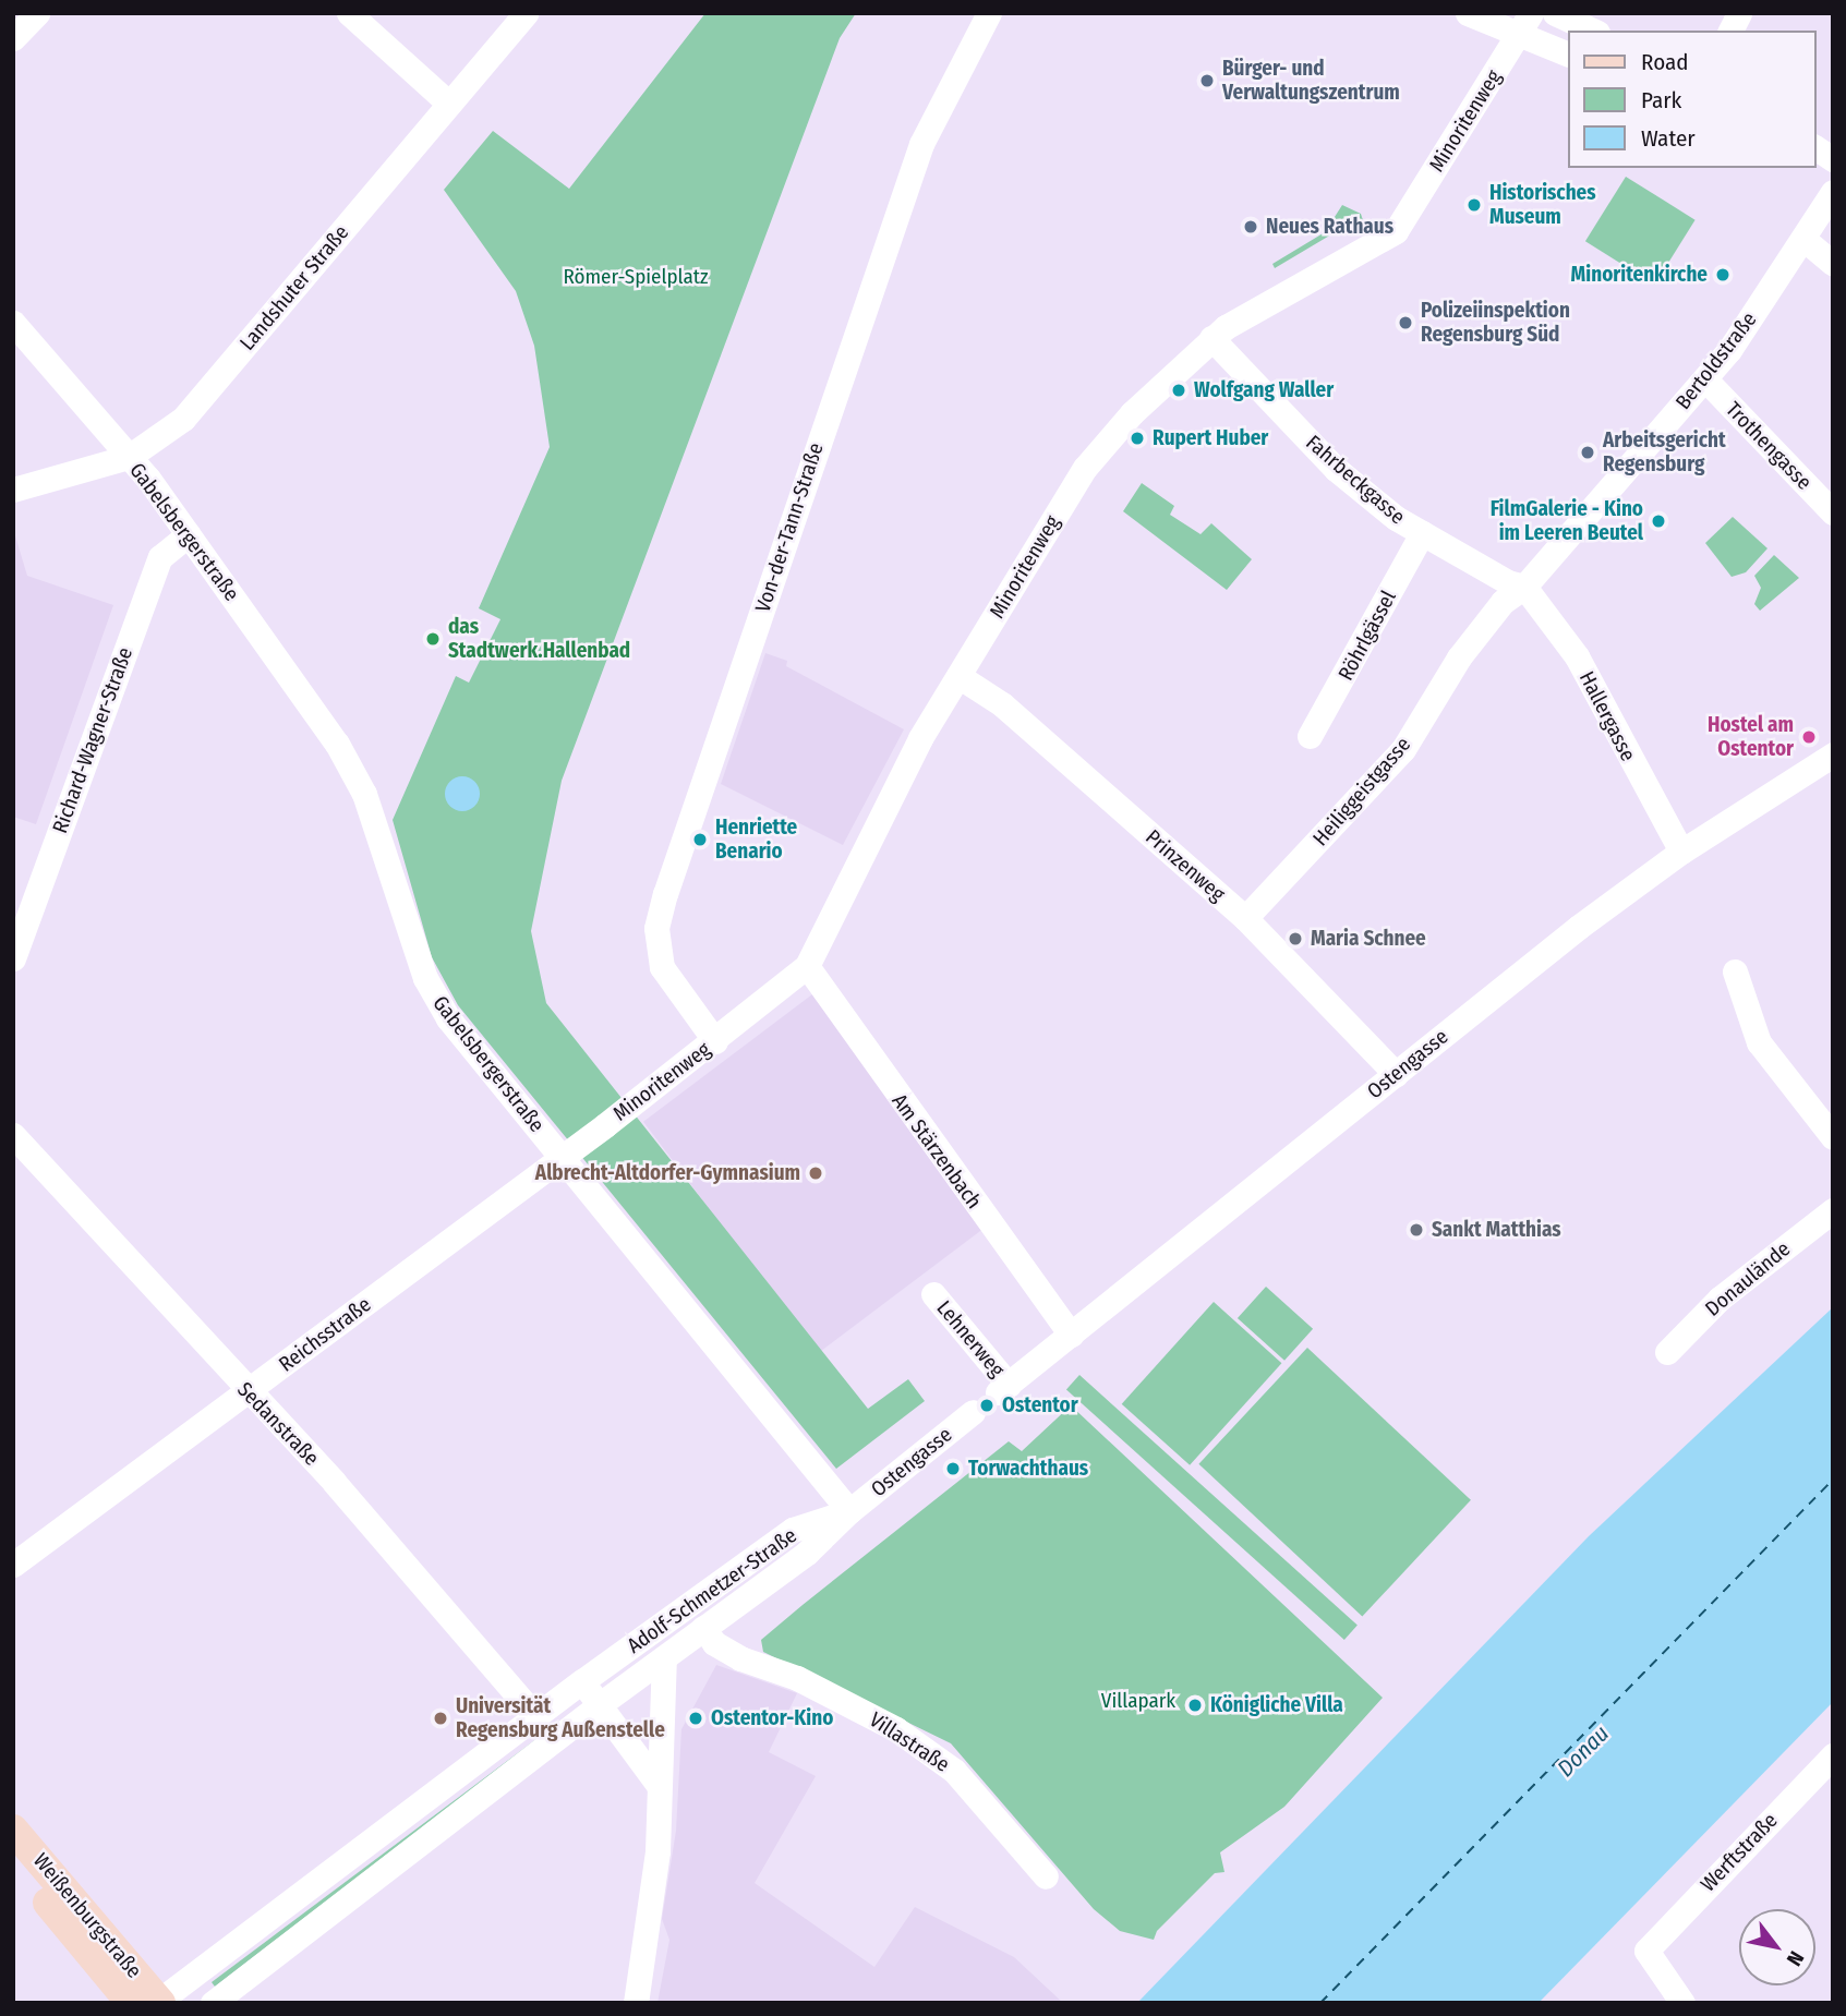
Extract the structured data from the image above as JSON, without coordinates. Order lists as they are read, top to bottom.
{
  "streets": {
    "main road": ["Weißenburgstraße"],
    "street": [
      "Minoritenweg",
      "Landshuter Straße",
      "Bertoldstraße",
      "Trothengasse",
      "Fahrbeckgasse",
      "Von-der-Tann-Straße",
      "Gabelsbergerstraße",
      "Röhrlgässel",
      "Hallergasse",
      "Richard-Wagner-Straße",
      "Heiliggeistgasse",
      "Prinzenweg",
      "Ostengasse",
      "Am Stärzenbach",
      "Donaulände",
      "Reichsstraße",
      "Lehnerweg",
      "Sedanstraße",
      "Adolf-Schmetzer-Straße",
      "Villastraße",
      "Werftstraße"
    ]
  },
  "crossings": [
    ["Minoritenweg", "Fahrbeckgasse"],
    ["Minoritenweg", "Von-der-Tann-Straße"],
    ["Minoritenweg", "Gabelsbergerstraße"],
    ["Minoritenweg", "Prinzenweg"],
    ["Minoritenweg", "Am Stärzenbach"],
    ["Minoritenweg", "Reichsstraße"],
    ["Landshuter Straße", "Gabelsbergerstraße"],
    ["Bertoldstraße", "Trothengasse"],
    ["Bertoldstraße", "Fahrbeckgasse"],
    ["Bertoldstraße", "Hallergasse"],
    ["Bertoldstraße", "Heiliggeistgasse"],
    ["Fahrbeckgasse", "Röhrlgässel"],
    ["Fahrbeckgasse", "Hallergasse"],
    ["Fahrbeckgasse", "Heiliggeistgasse"],
    ["Gabelsbergerstraße", "Richard-Wagner-Straße"],
    ["Gabelsbergerstraße", "Ostengasse"],
    ["Gabelsbergerstraße", "Reichsstraße"],
    ["Gabelsbergerstraße", "Adolf-Schmetzer-Straße"],
    ["Hallergasse", "Heiliggeistgasse"],
    ["Hallergasse", "Ostengasse"],
    ["Heiliggeistgasse", "Prinzenweg"],
    ["Prinzenweg", "Ostengasse"],
    ["Ostengasse", "Am Stärzenbach"],
    ["Ostengasse", "Lehnerweg"],
    ["Ostengasse", "Adolf-Schmetzer-Straße"],
    ["Reichsstraße", "Sedanstraße"],
    ["Sedanstraße", "Adolf-Schmetzer-Straße"],
    ["Adolf-Schmetzer-Straße", "Villastraße"],
    ["Adolf-Schmetzer-Straße", "Weißenburgstraße"]
  ],
  "water": ["Donau"],
  "parks": ["Römer-Spielplatz", "Villapark"],
  "places": [
    "Bürger- und Verwaltungszentrum",
    "Historisches Museum",
    "Neues Rathaus",
    "Minoritenkirche",
    "Polizeiinspektion Regensburg Süd",
    "Wolfgang Waller",
    "Rupert Huber",
    "Arbeitsgericht Regensburg",
    "FilmGalerie - Kino im Leeren Beutel",
    "das Stadtwerk.Hallenbad",
    "Hostel am Ostentor",
    "Henriette Benario",
    "Maria Schnee",
    "Albrecht-Altdorfer-Gymnasium",
    "Sankt Matthias",
    "Ostentor",
    "Torwachthaus",
    "Königliche Villa",
    "Universität Regensburg Außenstelle",
    "Ostentor-Kino"
  ],
  "legend": ["Road", "Park", "Water"],
  "north": "bottom right"
}
